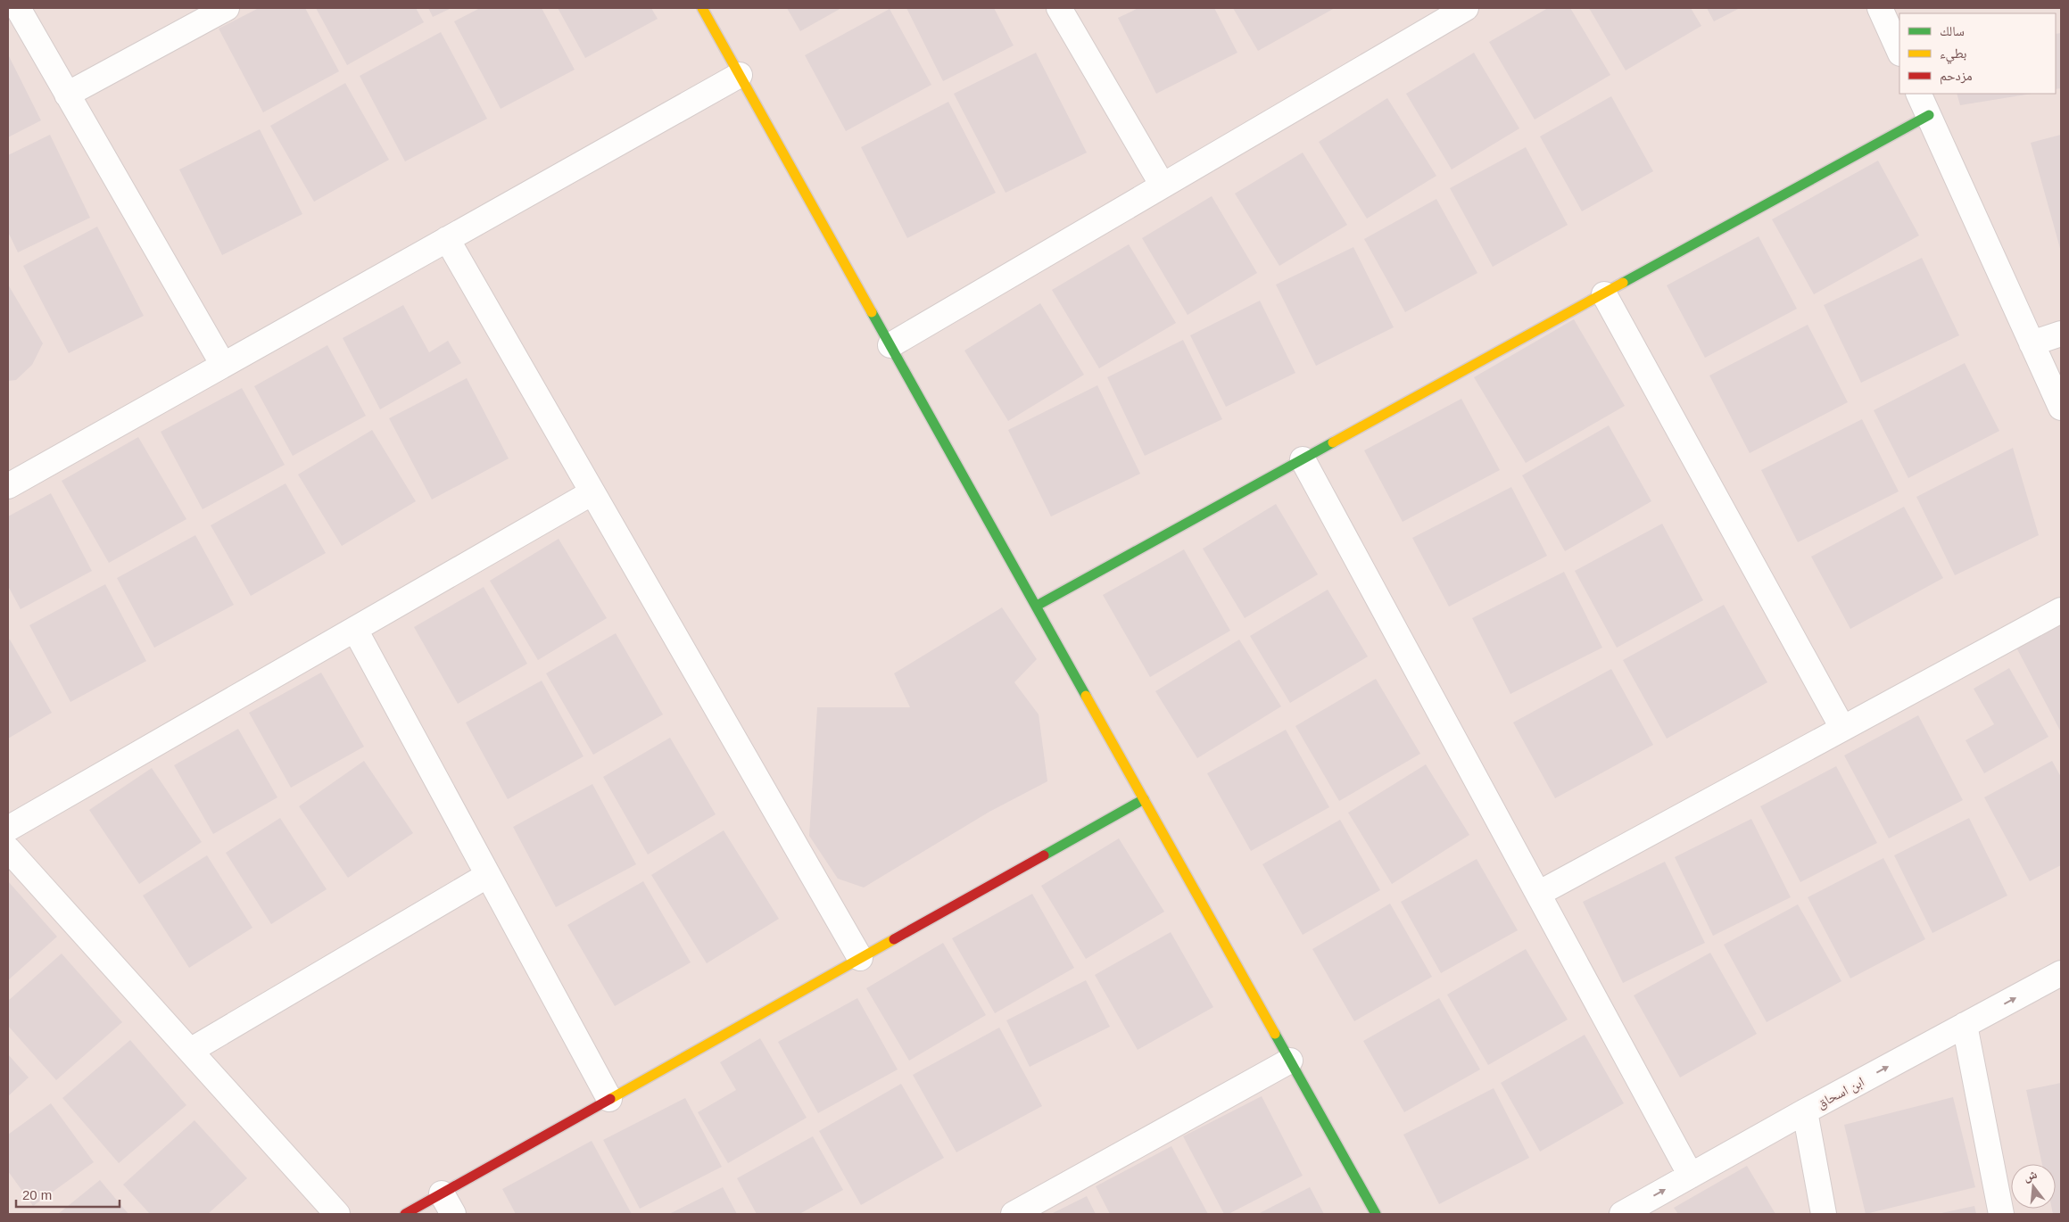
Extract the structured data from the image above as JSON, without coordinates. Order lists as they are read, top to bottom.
{
  "streets": {
    "street": ["ابن اسحاق"]
  },
  "one_way": ["ابن اسحاق"],
  "legend": ["سالك", "بطيء", "مزدحم"],
  "scale_bar": "20 m",
  "north": "top"
}
